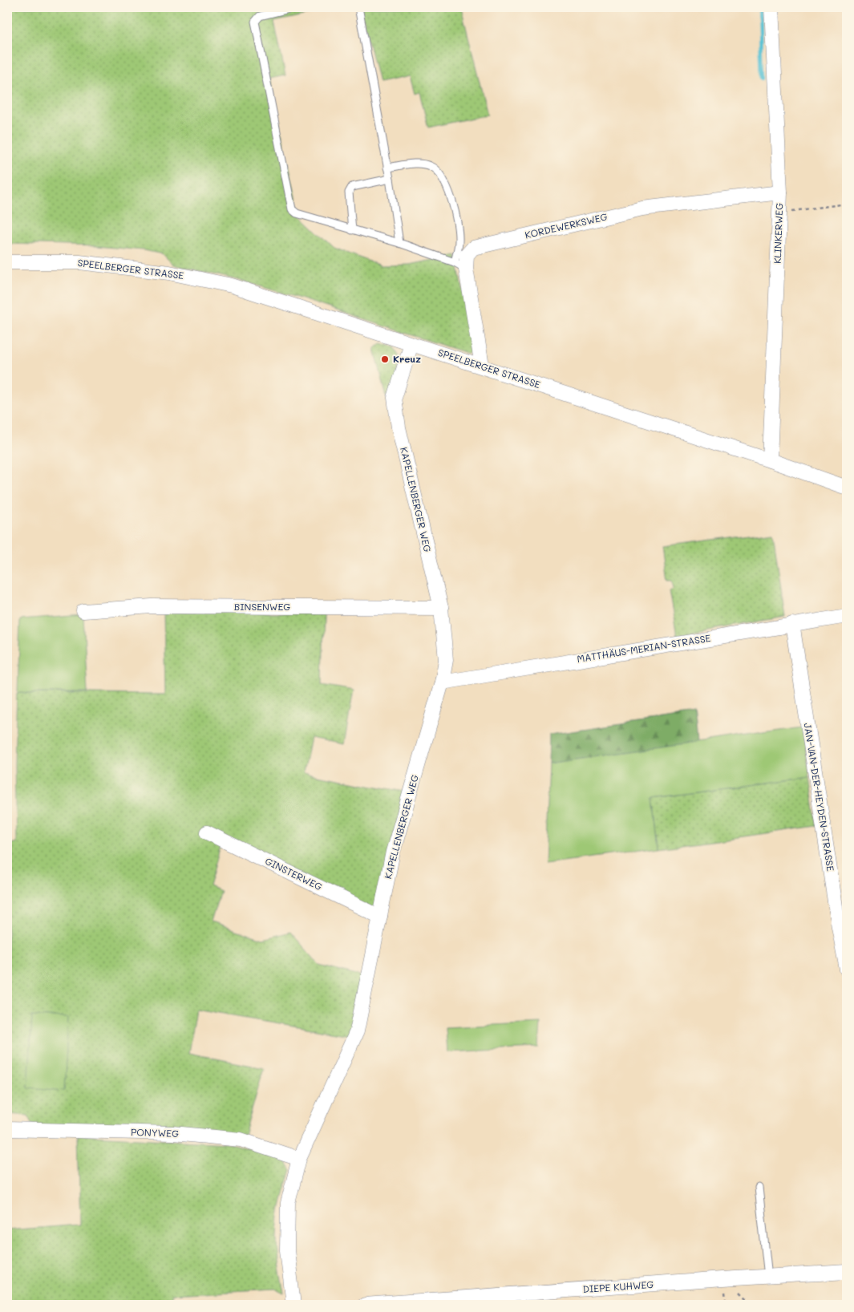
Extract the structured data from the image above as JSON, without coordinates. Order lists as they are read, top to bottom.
{
  "streets": {
    "street": [
      "KORDEWERKSWEG",
      "KLINKERWEG",
      "SPEELBERGER STRASSE",
      "KAPELLENBERGER WEG",
      "BINSENWEG",
      "MATTHÄUS-MERIAN-STRASSE",
      "JAN-VAN-DER-HEYDEN-STRASSE",
      "GINSTERWEG",
      "PONYWEG",
      "DIEPE KUHWEG"
    ]
  },
  "crossings": [
    ["KORDEWERKSWEG", "KLINKERWEG"],
    ["KORDEWERKSWEG", "SPEELBERGER STRASSE"],
    ["KLINKERWEG", "SPEELBERGER STRASSE"],
    ["SPEELBERGER STRASSE", "KAPELLENBERGER WEG"],
    ["KAPELLENBERGER WEG", "BINSENWEG"],
    ["KAPELLENBERGER WEG", "MATTHÄUS-MERIAN-STRASSE"],
    ["KAPELLENBERGER WEG", "GINSTERWEG"],
    ["KAPELLENBERGER WEG", "PONYWEG"],
    ["MATTHÄUS-MERIAN-STRASSE", "JAN-VAN-DER-HEYDEN-STRASSE"]
  ],
  "places": ["Kreuz"]
}
